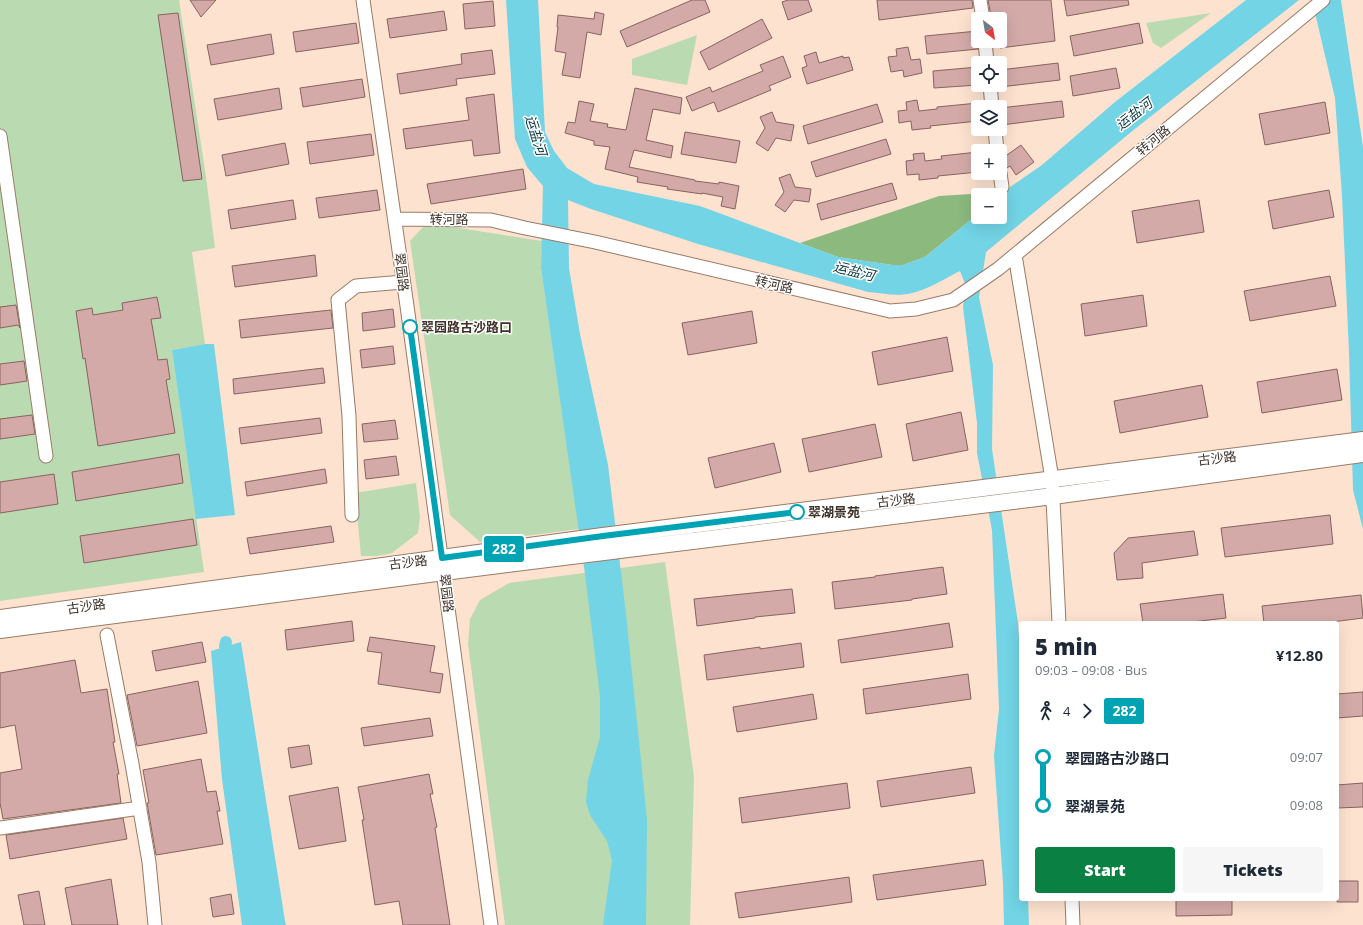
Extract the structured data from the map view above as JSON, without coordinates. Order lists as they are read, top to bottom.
{
  "streets": {
    "main road": ["古沙路"],
    "street": ["转河路", "翠园路"]
  },
  "crossings": [
    ["转河路", "翠园路"],
    ["翠园路", "古沙路"]
  ],
  "water": ["运盐河"],
  "places": ["翠园路古沙路口", "翠湖景苑"],
  "lines": ["bus line 282"],
  "north": "bottom right",
  "page": {
    "on_map": "282",
    "map_buttons": ["+", "−"],
    "heading": ["5 min", "09:03 – 09:08 · Bus", "¥12.80"],
    "legs": ["4", "282"],
    "list": [
      {
        "name": "翠园路古沙路口",
        "value": "09:07"
      },
      {
        "name": "翠湖景苑",
        "value": "09:08"
      }
    ],
    "buttons": ["Start", "Tickets"]
  }
}
